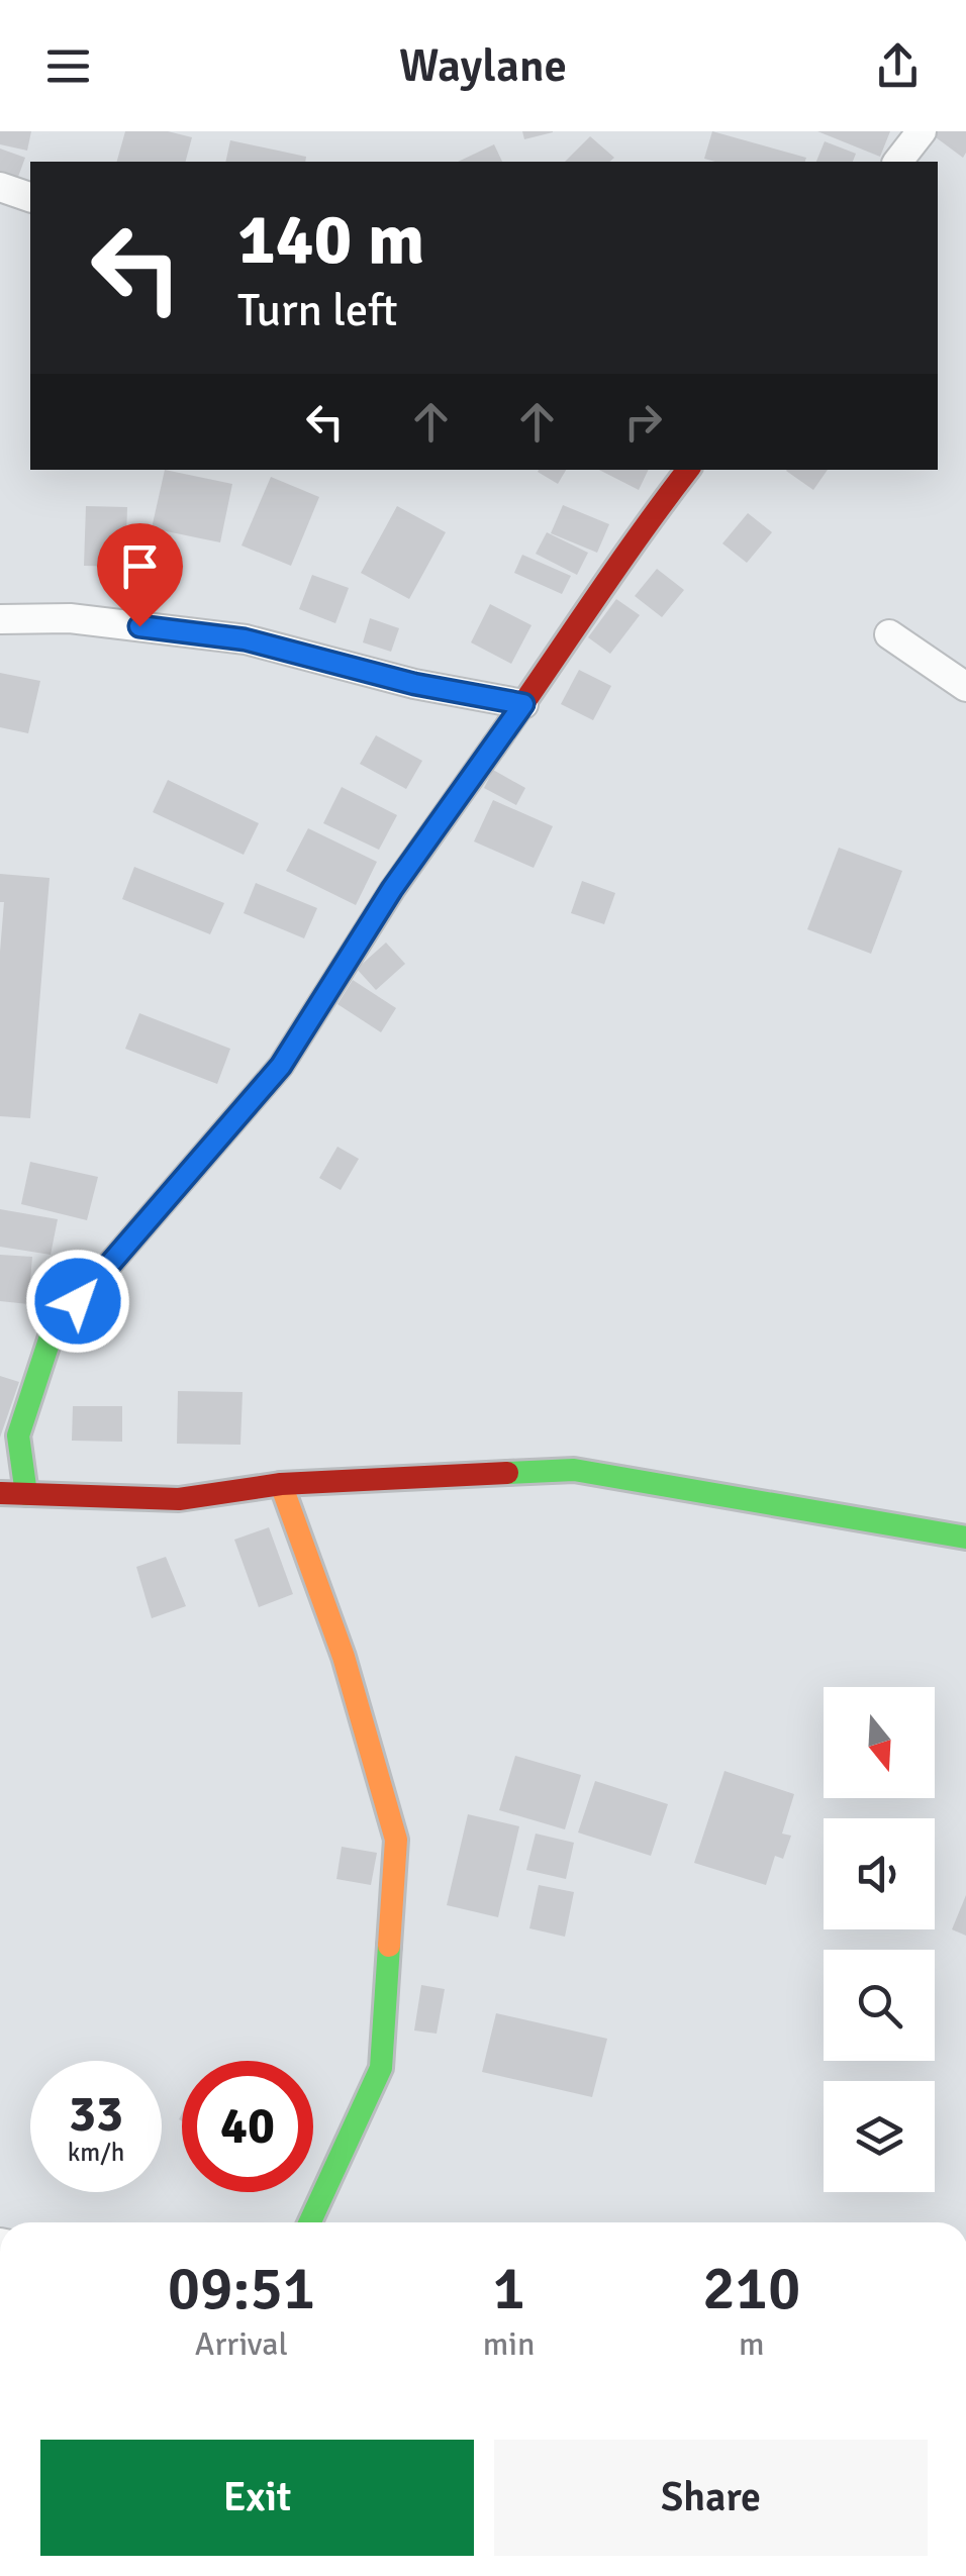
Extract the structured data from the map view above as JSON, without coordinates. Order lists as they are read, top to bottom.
{
  "north": "bottom",
  "page": {
    "header": "Waylane",
    "turn": ["140 m", "Turn left"],
    "speed": "33 km/h",
    "limit": "40",
    "eta": [
      "09:51",
      "Arrival",
      "1",
      "min",
      "210",
      "m"
    ],
    "buttons": ["Exit", "Share"]
  }
}
